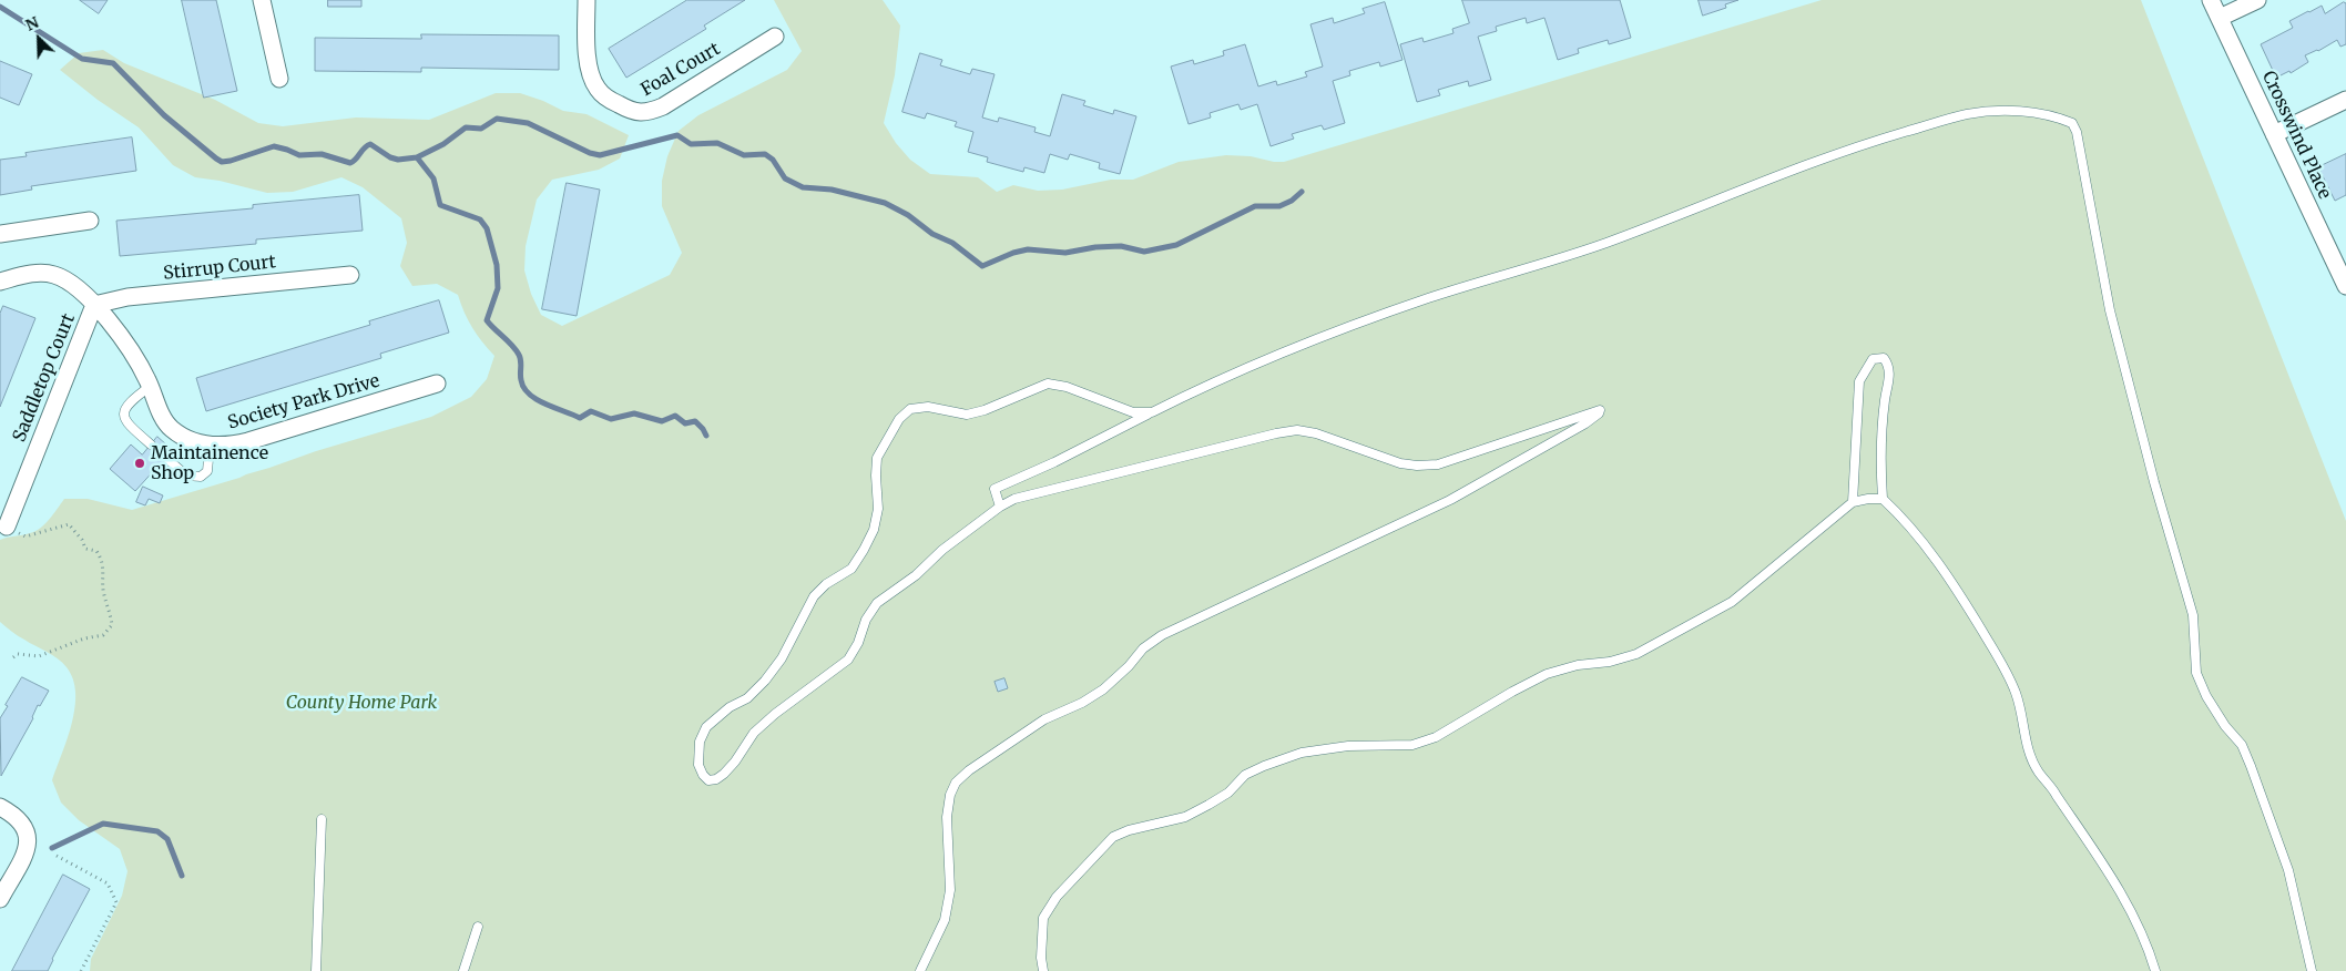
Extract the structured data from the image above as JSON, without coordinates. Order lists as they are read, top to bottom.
{
  "streets": {
    "street": [
      "Foal Court",
      "Crosswind Place",
      "Stirrup Court",
      "Saddletop Court",
      "Society Park Drive"
    ]
  },
  "crossings": [
    ["Stirrup Court", "Saddletop Court"],
    ["Stirrup Court", "Society Park Drive"],
    ["Saddletop Court", "Society Park Drive"]
  ],
  "parks": ["County Home Park"],
  "places": ["Maintainence Shop"],
  "north": "top left"
}
